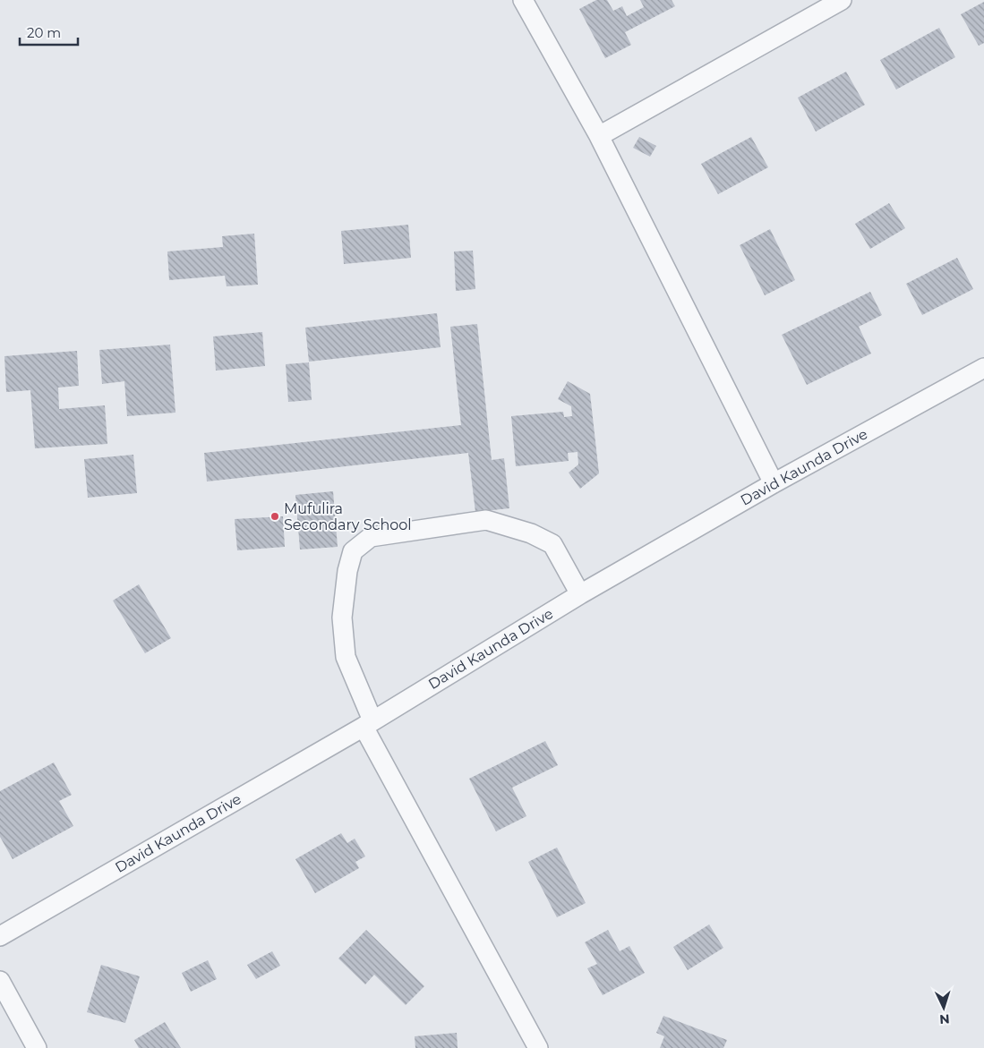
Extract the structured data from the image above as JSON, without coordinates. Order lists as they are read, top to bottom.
{
  "streets": {
    "street": ["David Kaunda Drive"]
  },
  "places": ["Mufulira Secondary School"],
  "scale_bar": "20 m",
  "north": "bottom"
}
